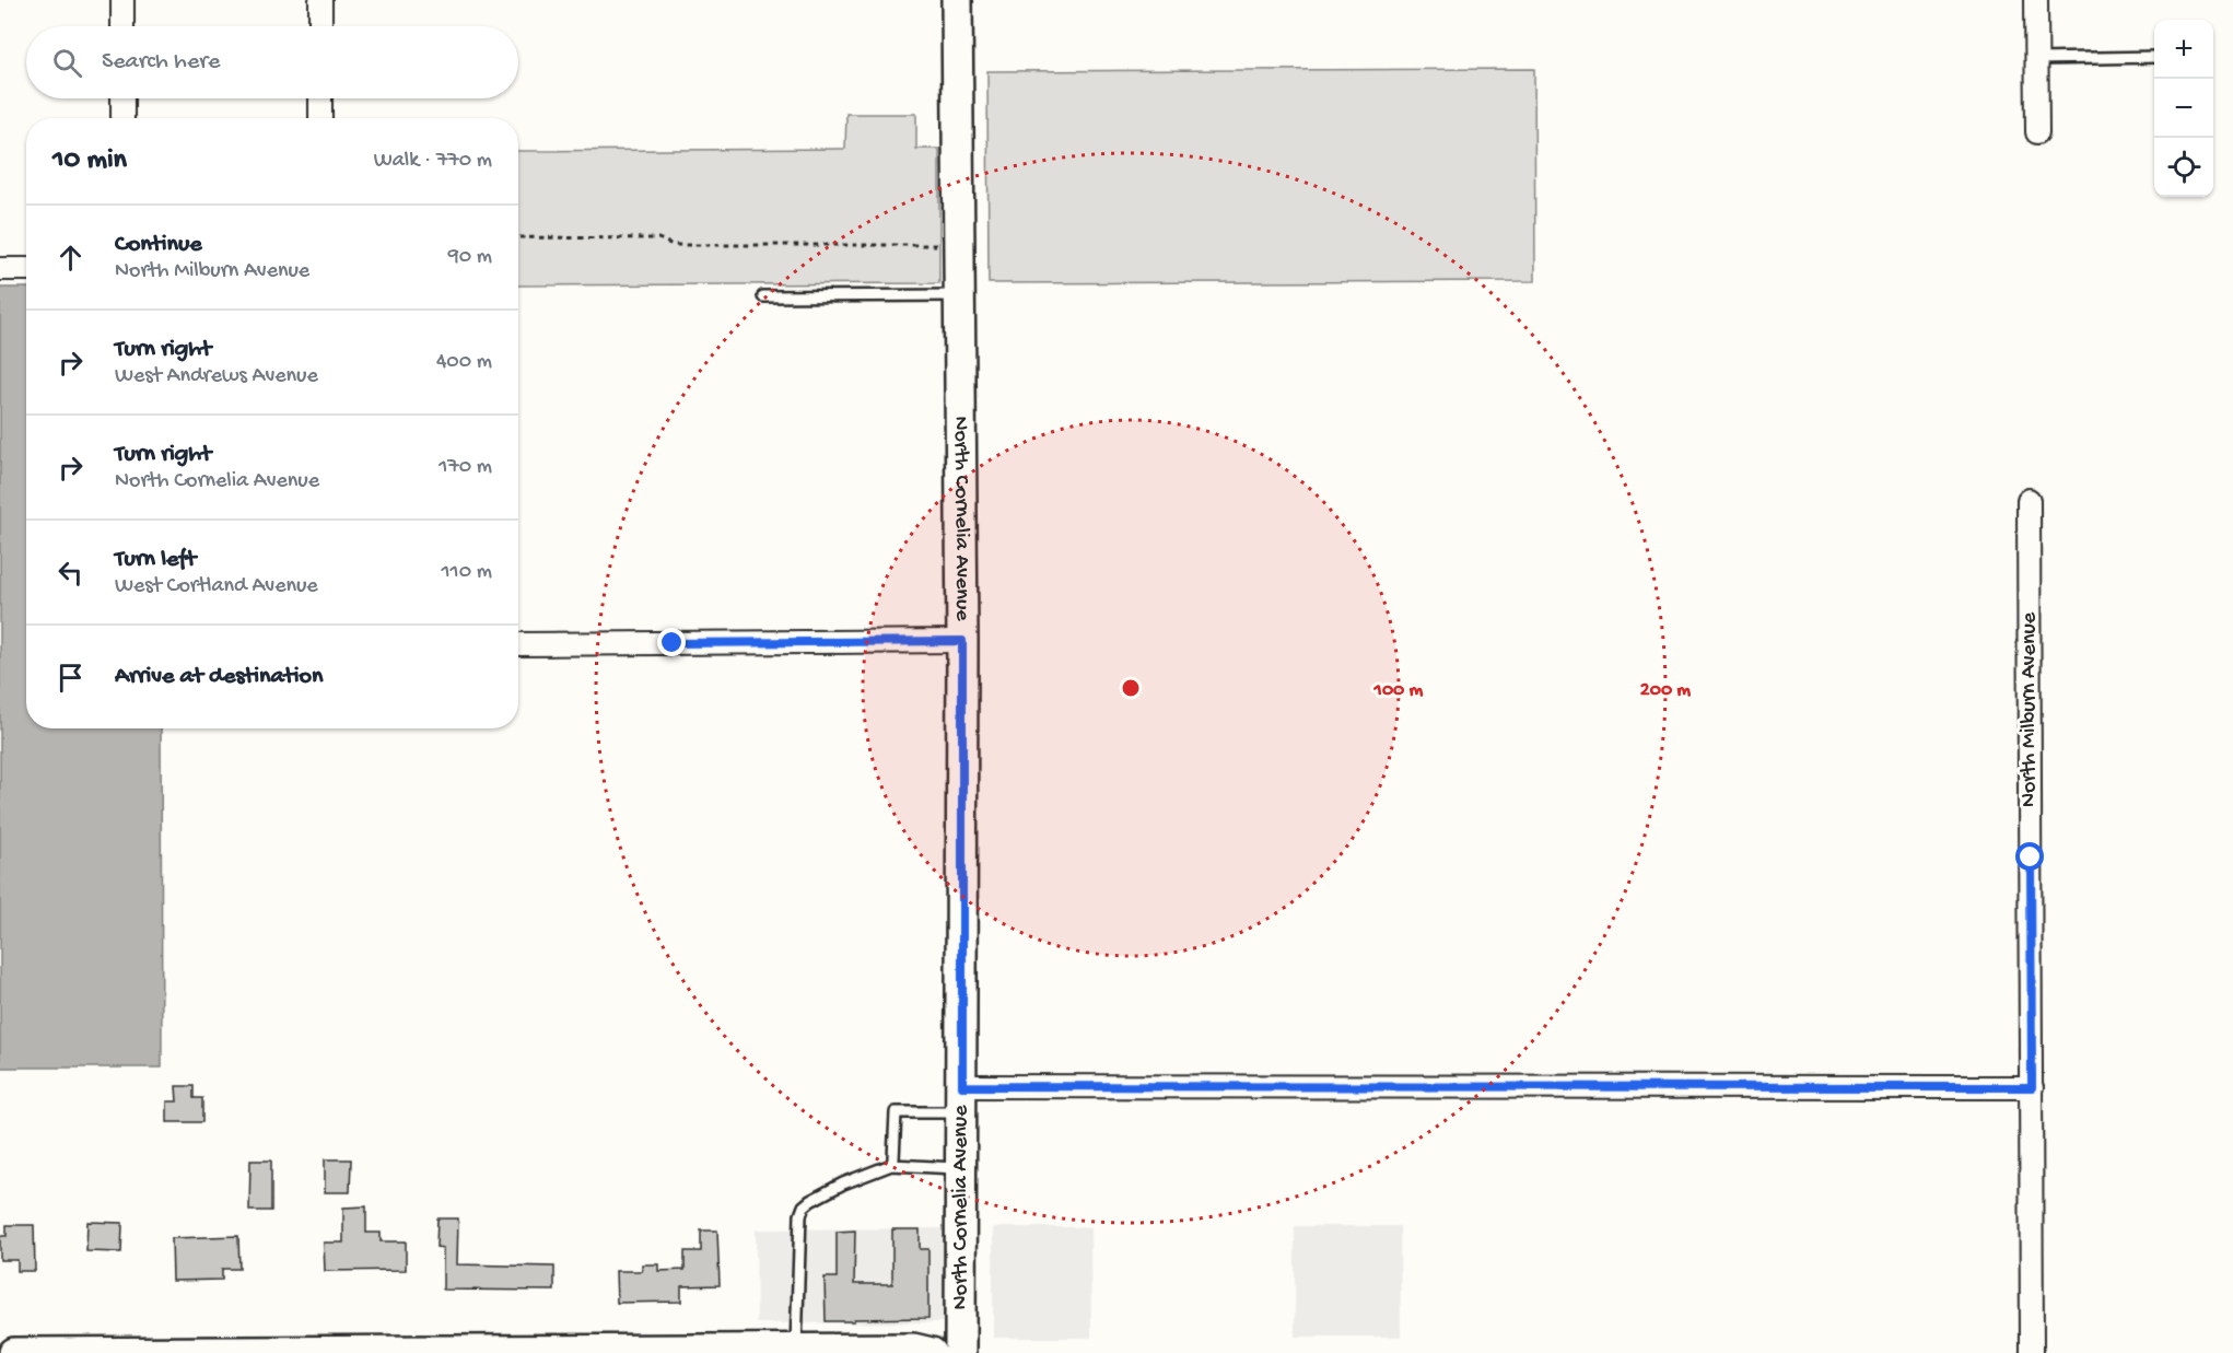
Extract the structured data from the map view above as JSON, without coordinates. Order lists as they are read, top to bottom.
{
  "streets": {
    "street": ["North Cornelia Avenue", "North Milburn Avenue"]
  },
  "page": {
    "map_buttons": ["+", "−"],
    "search": "Search here",
    "heading": ["10 min", "Walk · 770 m"],
    "list": [
      ["Continue", "North Milburn Avenue", "90 m"],
      ["Turn right", "West Andrews Avenue", "400 m"],
      ["Turn right", "North Cornelia Avenue", "170 m"],
      ["Turn left", "West Cortland Avenue", "110 m"],
      "Arrive at destination"
    ]
  },
  "rings": ["100 m", "200 m"]
}
